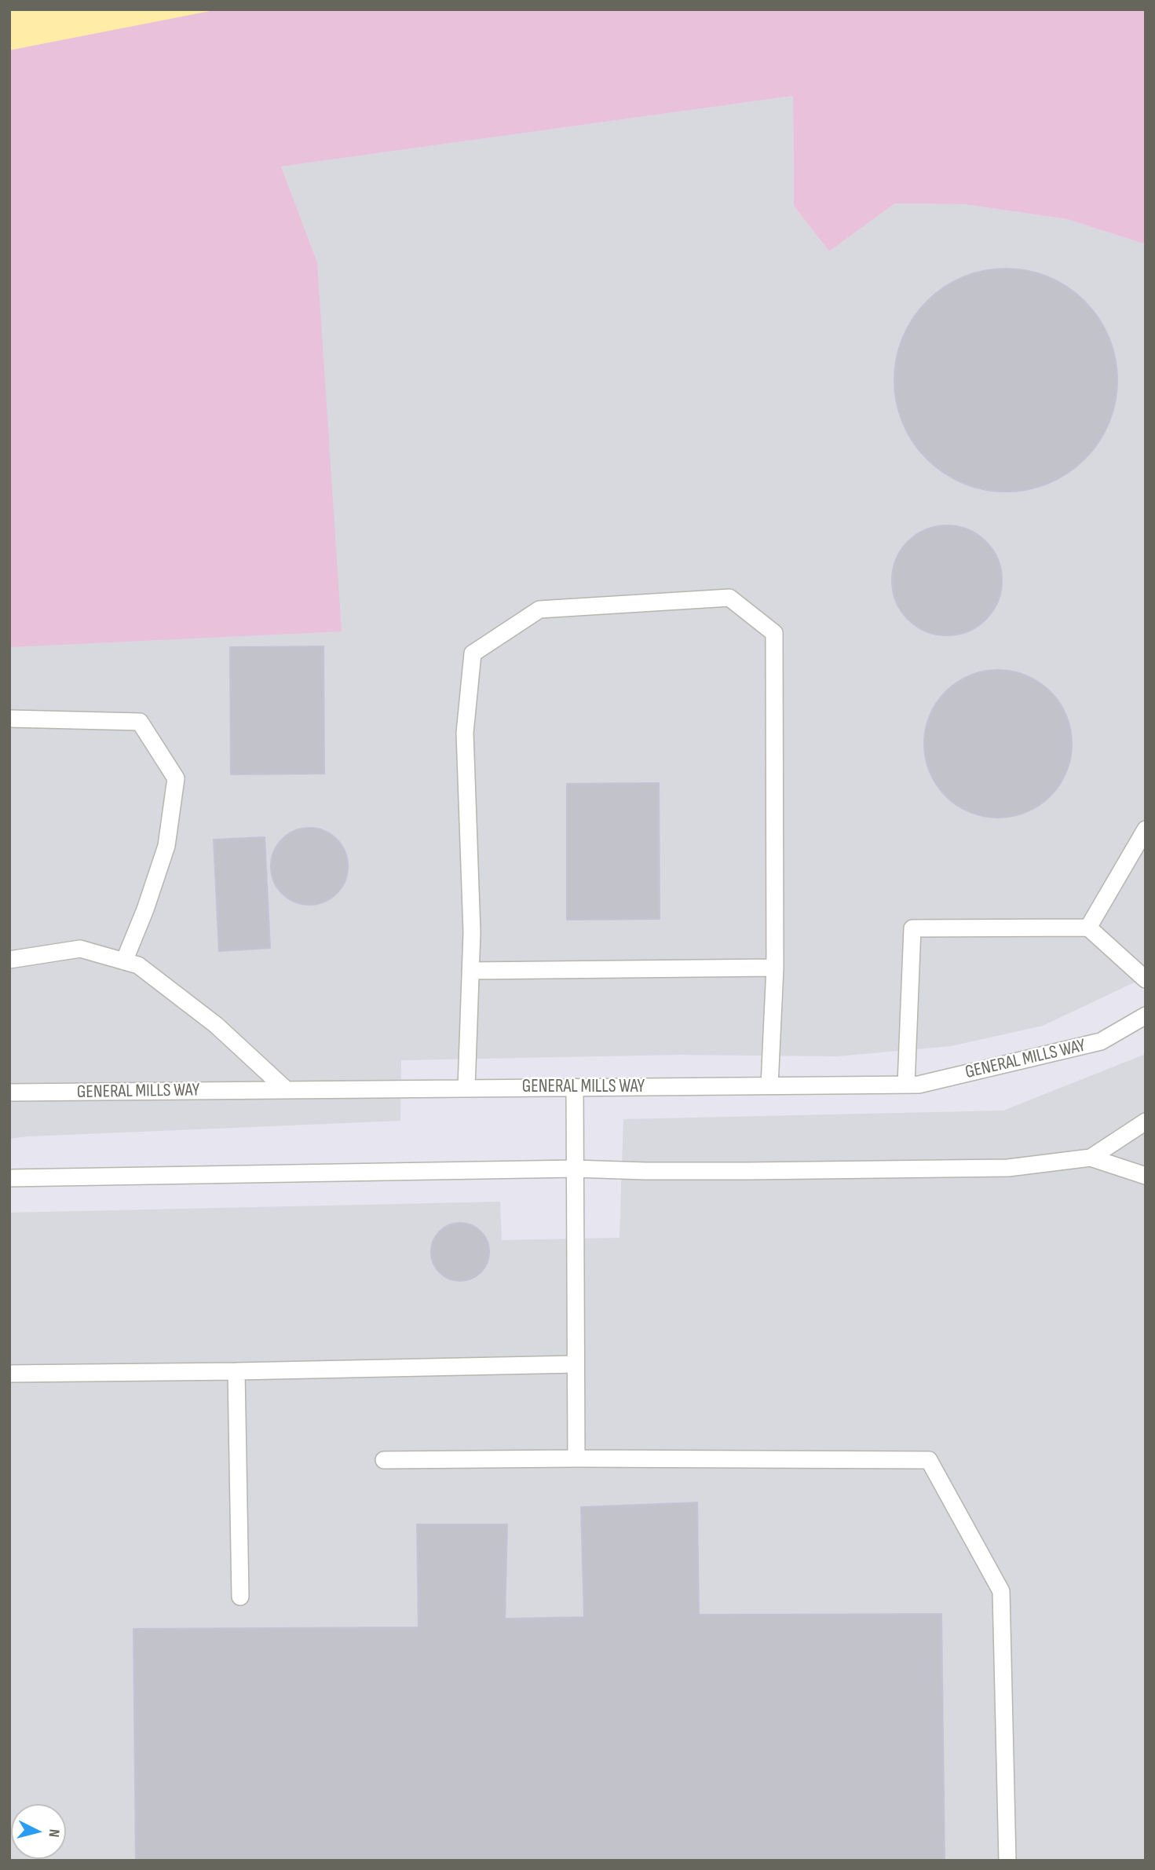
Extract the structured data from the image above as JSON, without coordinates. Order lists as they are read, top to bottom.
{
  "streets": {
    "street": ["GENERAL MILLS WAY"]
  },
  "north": "right"
}
